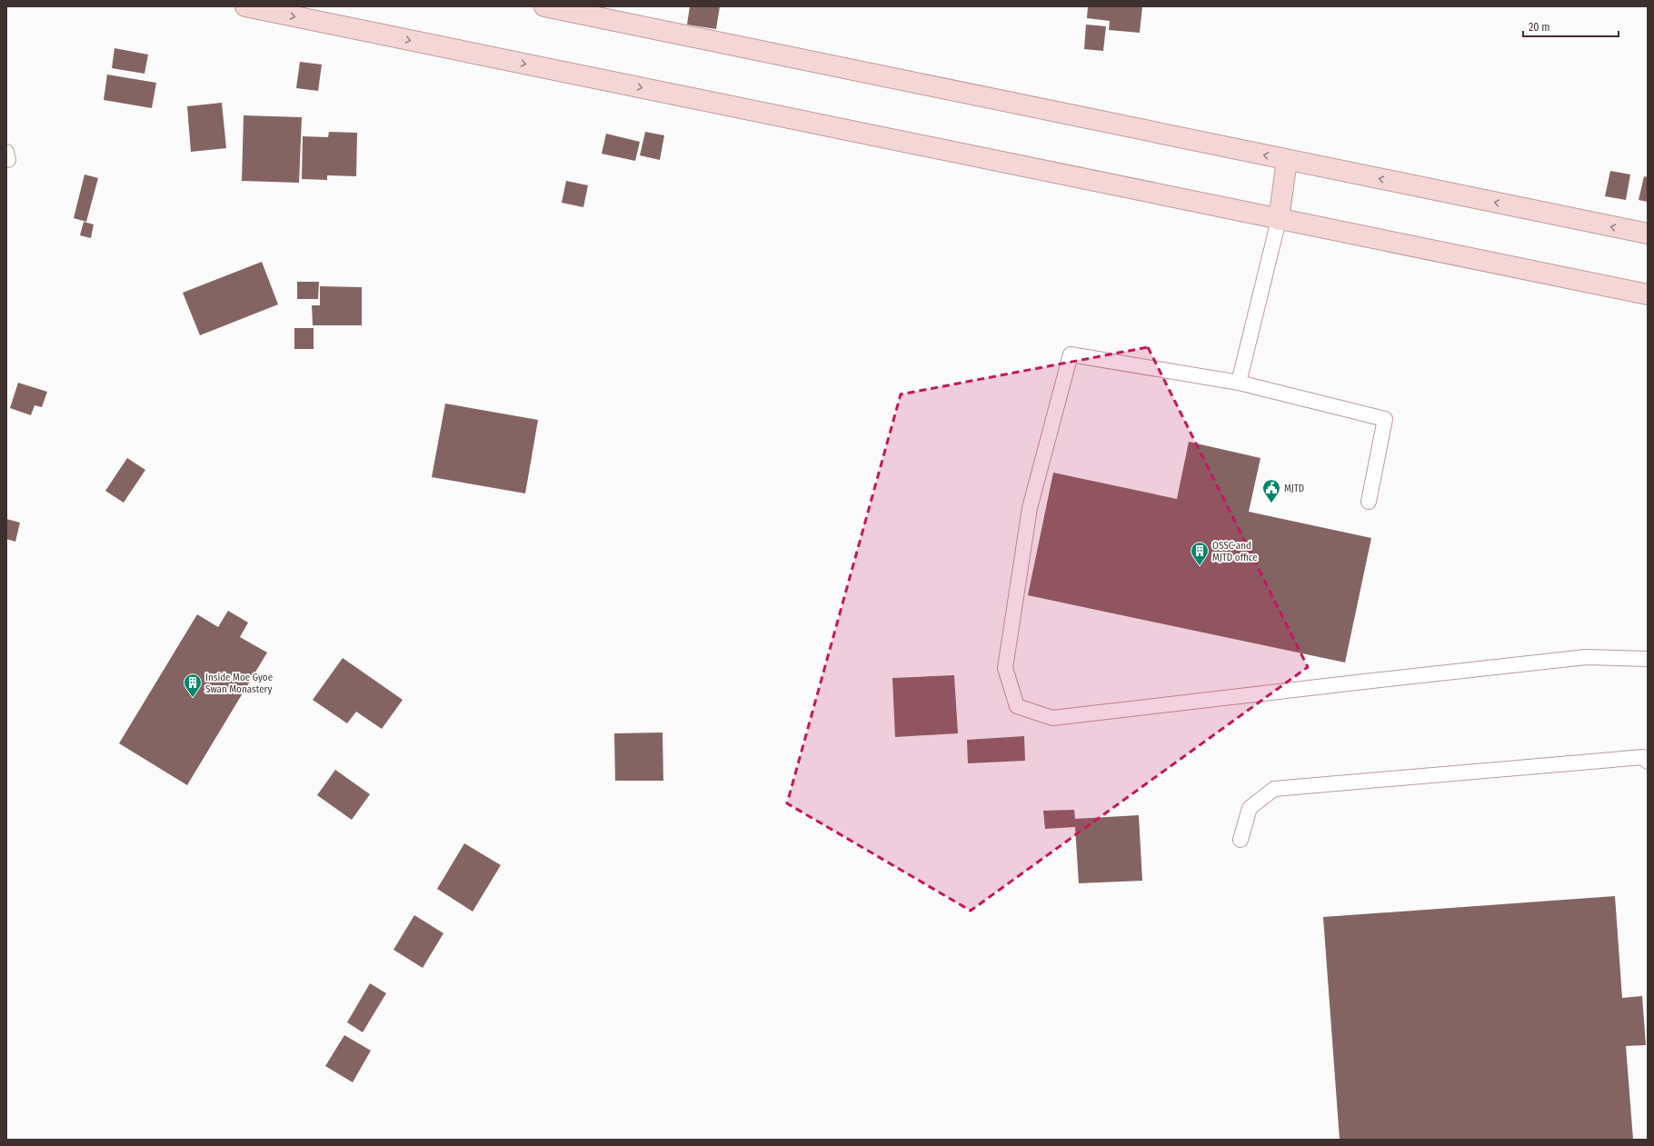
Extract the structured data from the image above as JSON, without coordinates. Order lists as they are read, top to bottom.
{
  "places": {
    "public building": ["MJTD"],
    "building": ["OSSC and MJTD office", "Inside Moe Gyoe Swan Monastery"]
  },
  "scale_bar": "20 m"
}
